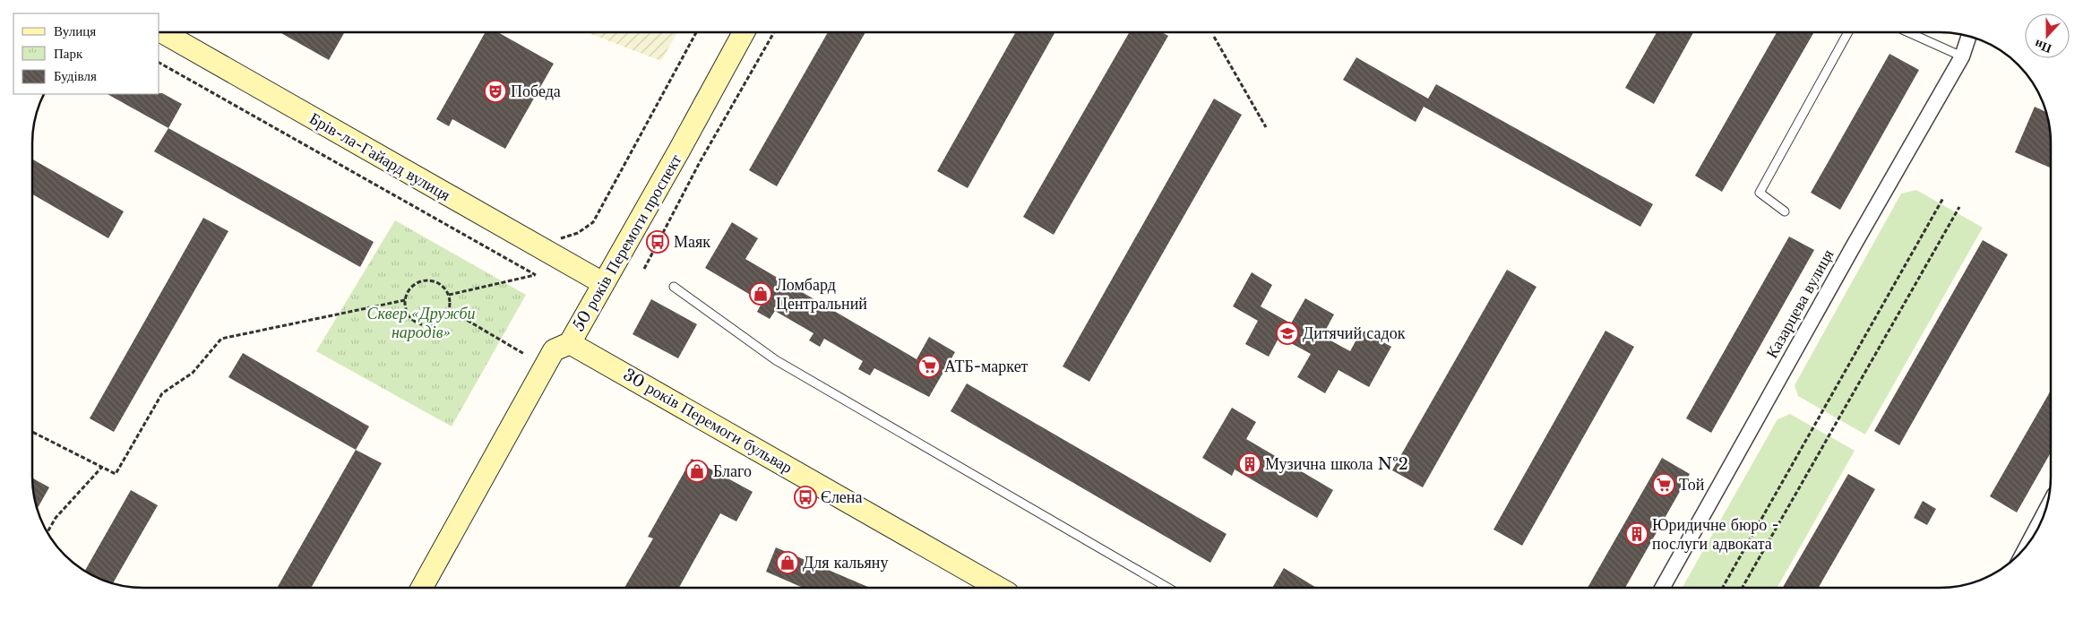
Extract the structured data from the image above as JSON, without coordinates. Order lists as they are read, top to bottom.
{
  "streets": {
    "main road": ["Брів-ла-Гайард вулиця", "50 років Перемоги проспект", "30 років Перемоги бульвар"],
    "street": ["Казарцева вулиця"]
  },
  "crossings": [
    ["Брів-ла-Гайард вулиця", "50 років Перемоги проспект"],
    ["50 років Перемоги проспект", "30 років Перемоги бульвар"]
  ],
  "parks": ["Сквер «Дружби народів»"],
  "places": {
    "theatre": ["Победа"],
    "bus stop": ["Маяк", "Єлена"],
    "shop": ["Ломбард Центральний", "Благо", "Для кальяну"],
    "school or university": ["Дитячий садок"],
    "supermarket": ["АТБ-маркет", "Той"],
    "building": ["Музична школа №2", "Юридичне бюро - послуги адвоката"]
  },
  "legend": ["Вулиця", "Парк", "Будівля"],
  "north": "bottom"
}
